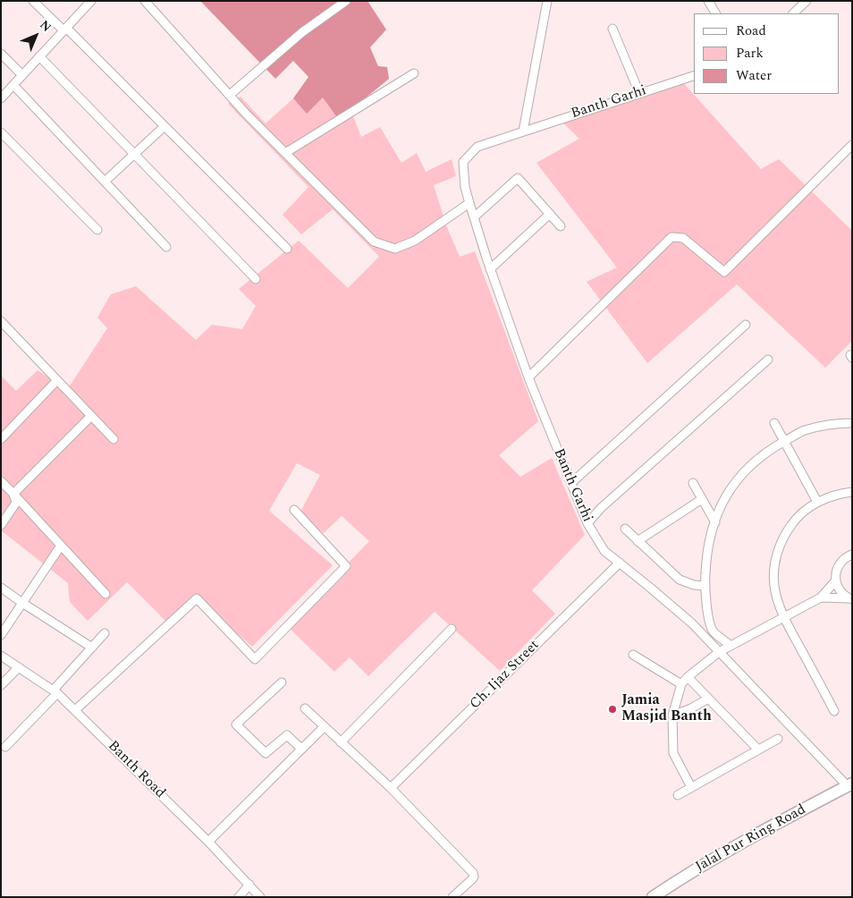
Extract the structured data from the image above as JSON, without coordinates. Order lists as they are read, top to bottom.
{
  "streets": {
    "main road": ["Jalal Pur Ring Road"],
    "street": ["Banth Garhi", "Ch. Ijaz Street", "Banth Road"]
  },
  "crossings": [
    ["Banth Garhi", "Ch. Ijaz Street"],
    ["Banth Garhi", "Jalal Pur Ring Road"]
  ],
  "places": ["Jamia Masjid Banth"],
  "legend": ["Road", "Park", "Water"],
  "north": "top right"
}
